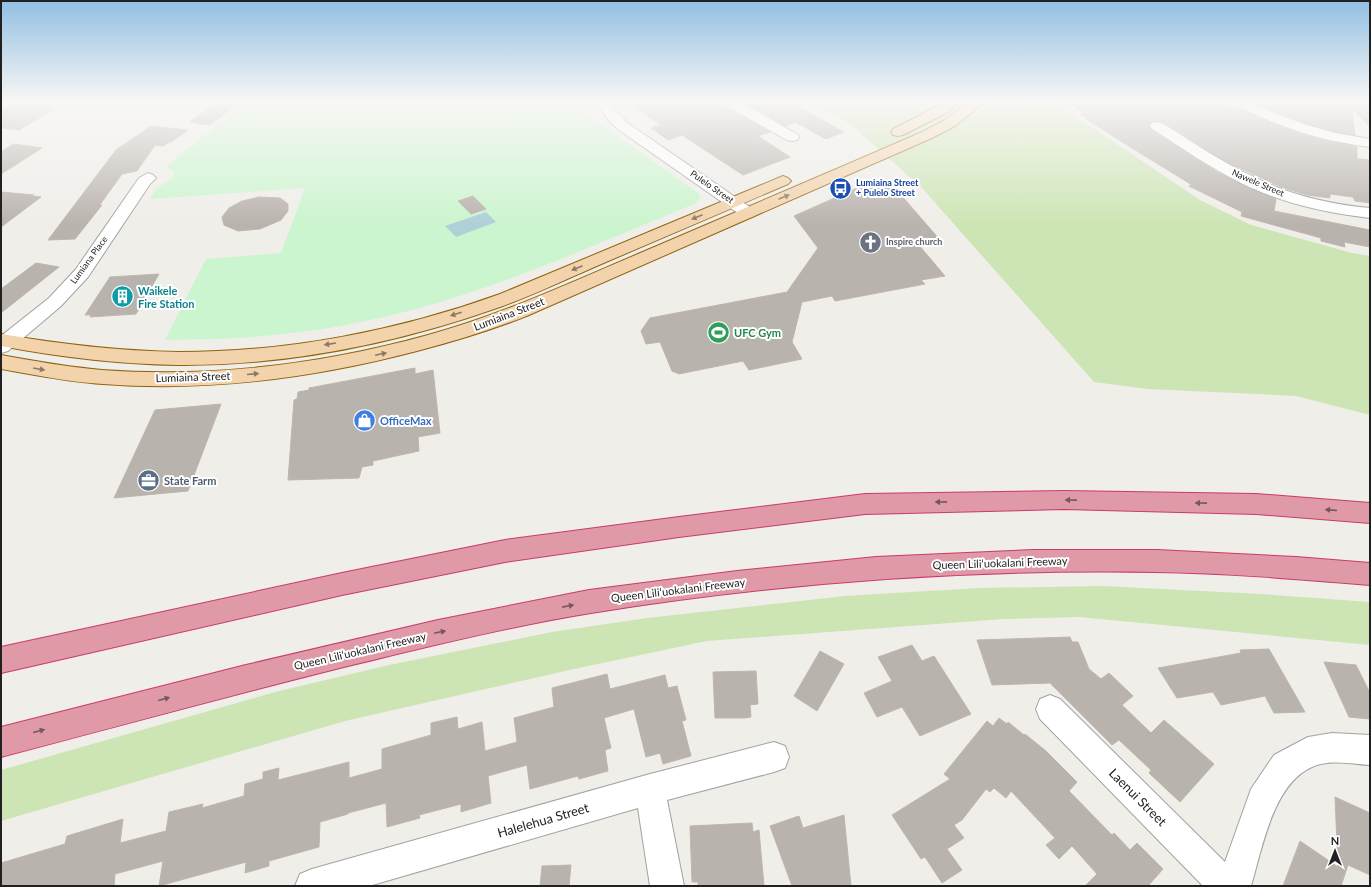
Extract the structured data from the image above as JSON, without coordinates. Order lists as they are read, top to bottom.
{
  "streets": {
    "highway": ["Queen Liliʻuokalani Freeway"],
    "main road": ["Lumiaina Street"],
    "street": [
      "Nawele Street",
      "Pulelo Street",
      "Lumiana Place",
      "Laenui Street",
      "Halelehua Street"
    ]
  },
  "crossings": [
    ["Pulelo Street", "Lumiaina Street"],
    ["Lumiana Place", "Lumiaina Street"]
  ],
  "places": {
    "bus stop": ["Lumiaina Street + Pulelo Street"],
    "church": ["Inspire church"],
    "building": ["Waikele Fire Station"],
    "sports": ["UFC Gym"],
    "shop": ["OfficeMax"],
    "office": ["State Farm"]
  },
  "north": "top"
}
